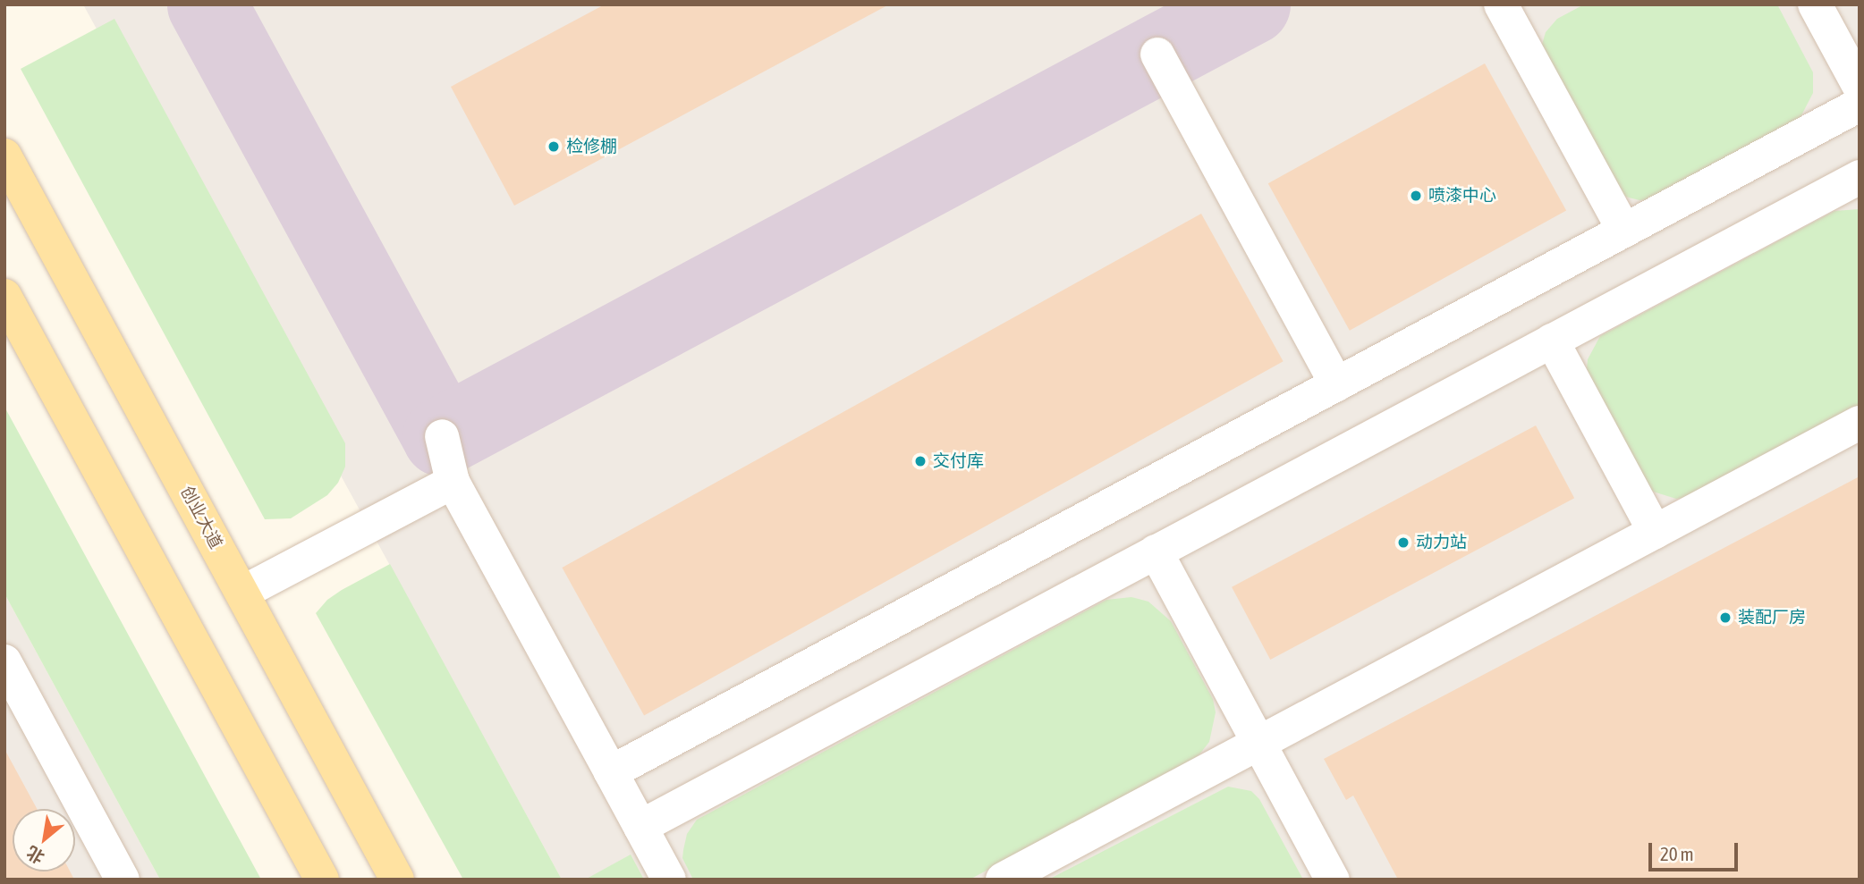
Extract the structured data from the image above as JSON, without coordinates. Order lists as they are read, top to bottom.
{
  "streets": {
    "main road": ["创业大道"]
  },
  "places": [
    "检修棚",
    "喷漆中心",
    "交付库",
    "动力站",
    "装配厂房"
  ],
  "scale_bar": "20 m",
  "north": "bottom left"
}
